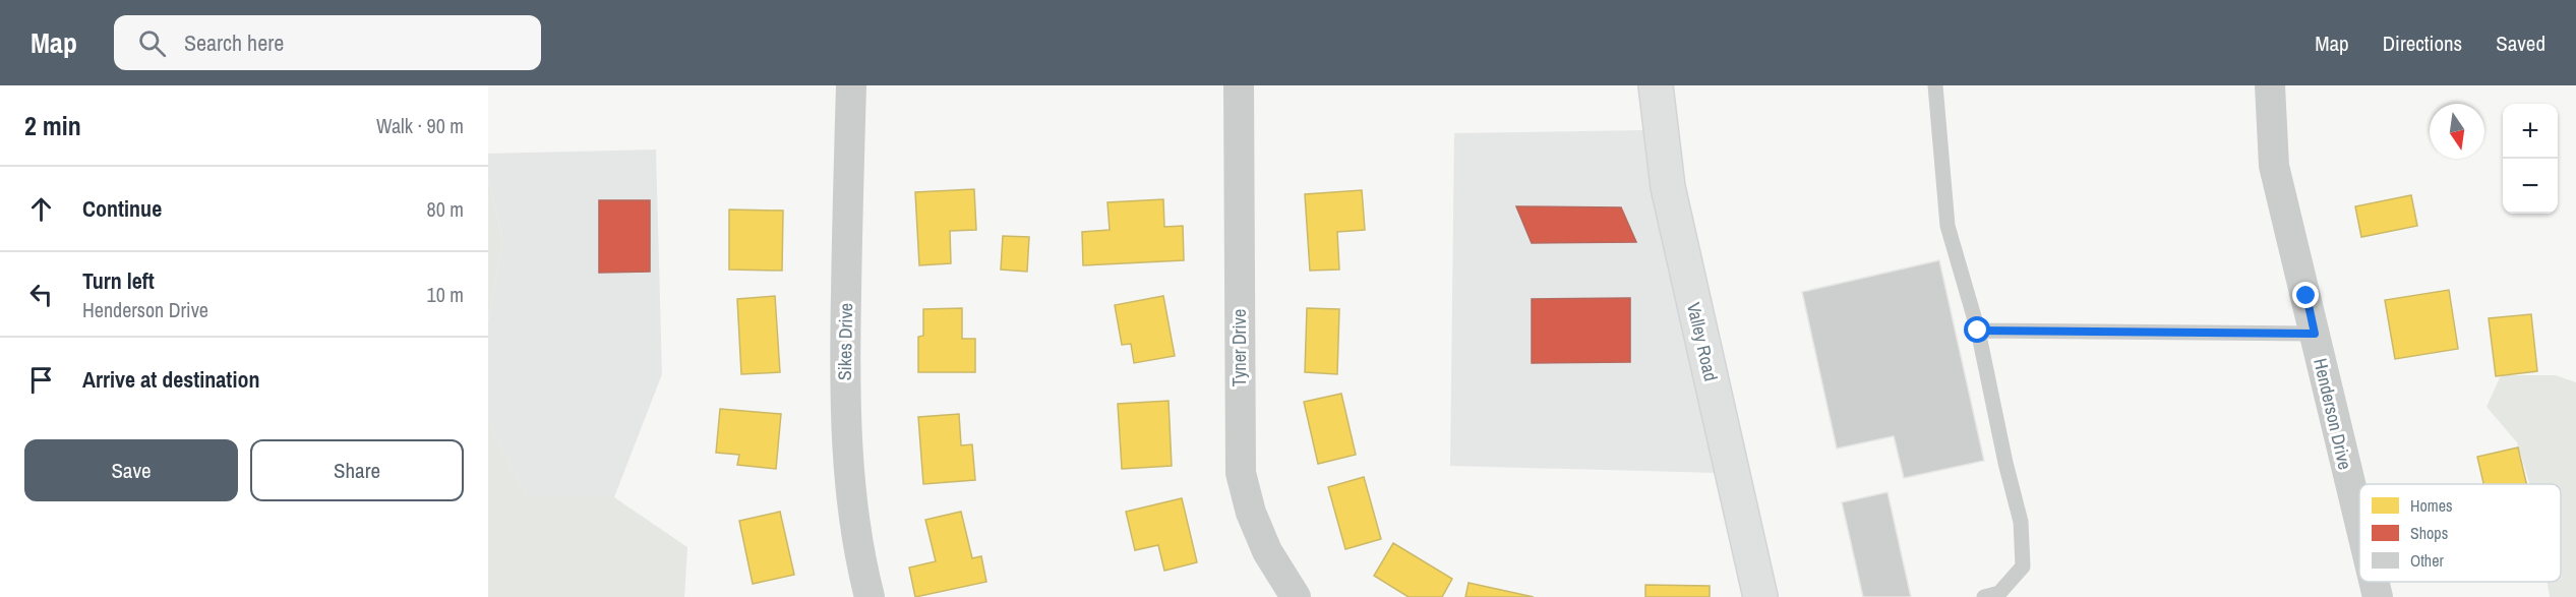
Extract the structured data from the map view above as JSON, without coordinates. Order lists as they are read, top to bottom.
{
  "streets": {
    "street": [
      "Sikes Drive",
      "Valley Road",
      "Tyner Drive",
      "Henderson Drive"
    ]
  },
  "legend": ["Homes", "Shops", "Other"],
  "north": "bottom",
  "page": {
    "header": "Map",
    "search": "Search here",
    "nav": ["Map", "Directions", "Saved"],
    "heading": ["2 min", "Walk · 90 m"],
    "map_buttons": ["+", "−"],
    "list": [
      ["Continue", "80 m"],
      ["Turn left", "Henderson Drive", "10 m"],
      "Arrive at destination"
    ],
    "buttons": ["Save", "Share"]
  }
}
